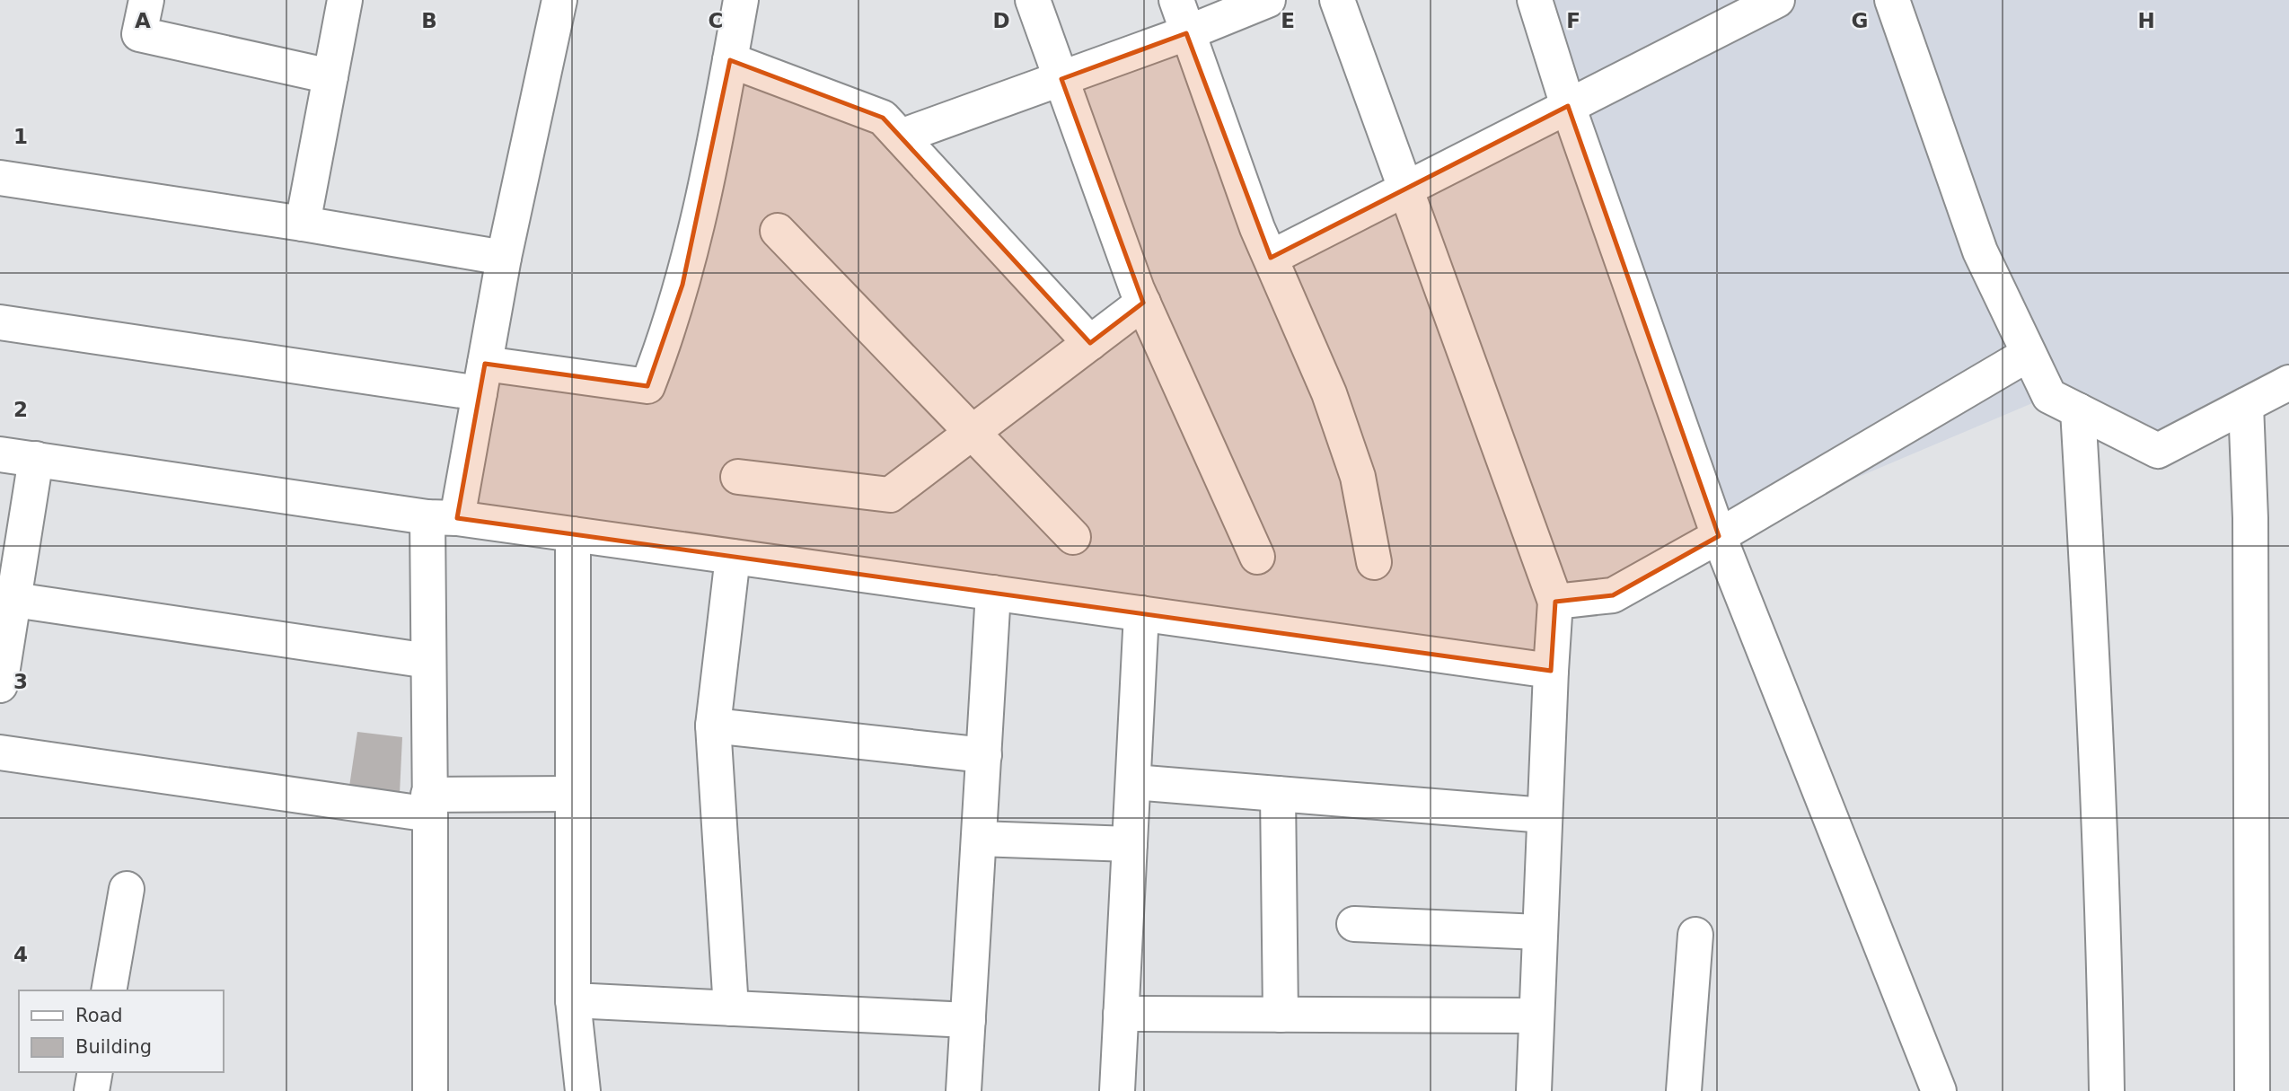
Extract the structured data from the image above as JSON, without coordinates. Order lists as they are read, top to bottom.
{
  "legend": ["Road", "Building"],
  "grid": {
    "columns": [
      "A",
      "B",
      "C",
      "D",
      "E",
      "F",
      "G",
      "H"
    ],
    "rows": [
      "1",
      "2",
      "3",
      "4"
    ]
  }
}
